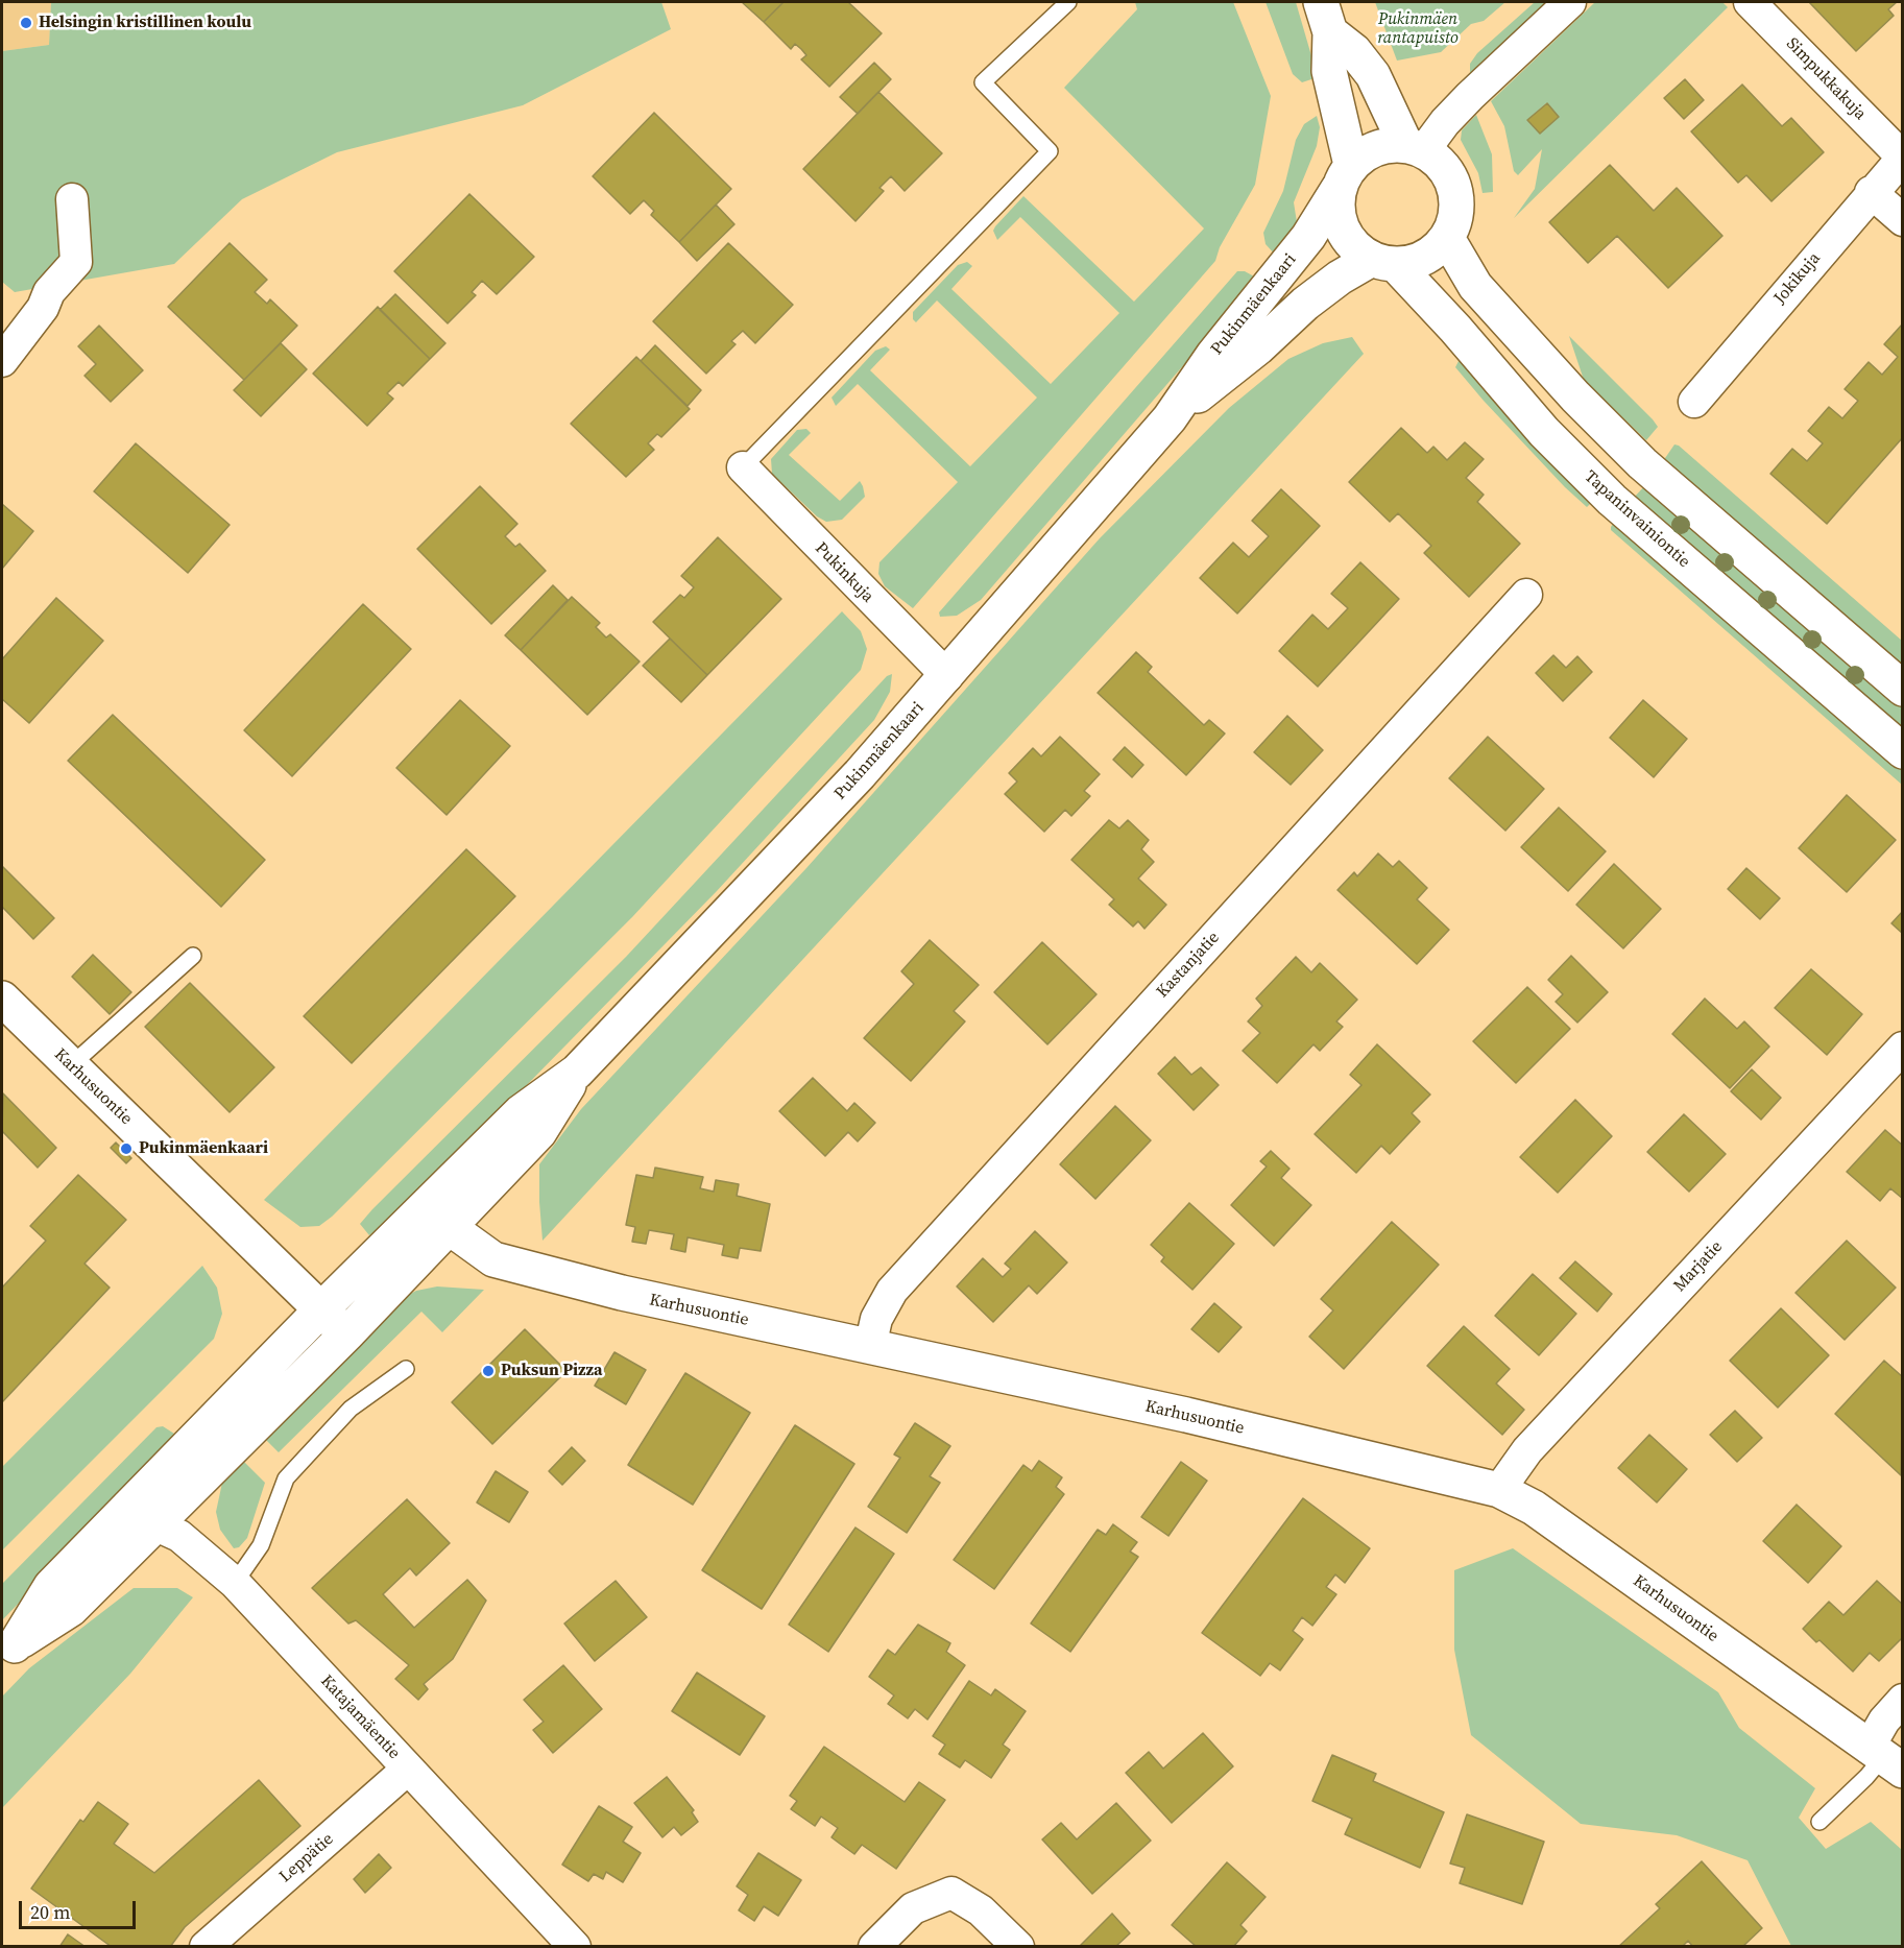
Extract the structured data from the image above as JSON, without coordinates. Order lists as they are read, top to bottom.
{
  "streets": {
    "main road": ["Pukinmäenkaari", "Tapaninvainiontie", "Karhusuontie"],
    "street": [
      "Simpukkakuja",
      "Jokikuja",
      "Pukinkuja",
      "Kastanjatie",
      "Marjatie",
      "Katajamäentie",
      "Leppätie"
    ]
  },
  "crossings": [
    ["Simpukkakuja", "Jokikuja"],
    ["Pukinmäenkaari", "Tapaninvainiontie"],
    ["Pukinmäenkaari", "Pukinkuja"],
    ["Pukinmäenkaari", "Karhusuontie"],
    ["Pukinmäenkaari", "Katajamäentie"],
    ["Kastanjatie", "Karhusuontie"],
    ["Karhusuontie", "Marjatie"],
    ["Katajamäentie", "Leppätie"]
  ],
  "parks": ["Pukinmäen rantapuisto"],
  "places": ["Helsingin kristillinen koulu", "Pukinmäenkaari", "Puksun Pizza"],
  "scale_bar": "20 m"
}
